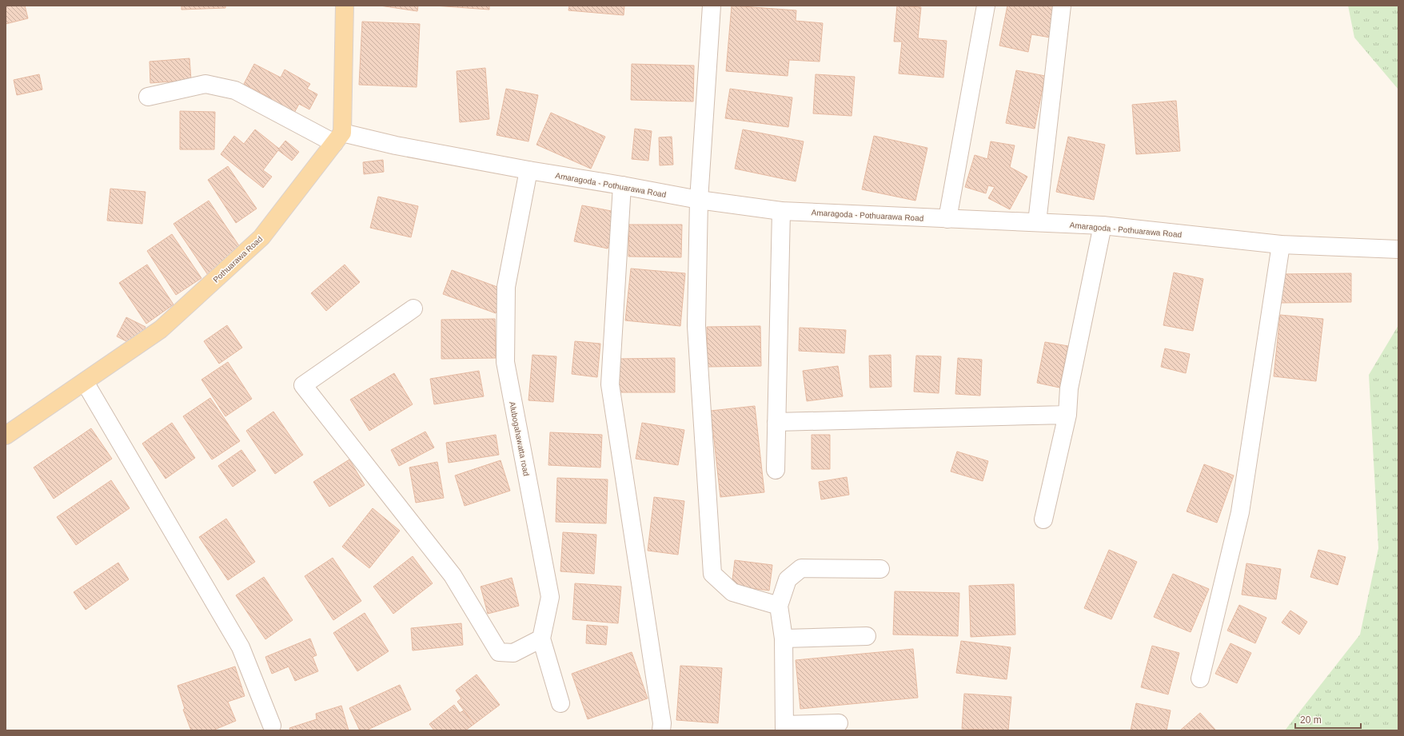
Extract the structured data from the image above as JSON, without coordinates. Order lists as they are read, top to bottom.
{
  "streets": {
    "main road": ["Pothuarawa Road"],
    "street": ["Amaragoda - Pothuarawa Road", "Alubogahawatta road"]
  },
  "crossings": [
    ["Amaragoda - Pothuarawa Road", "Pothuarawa Road"],
    ["Amaragoda - Pothuarawa Road", "Alubogahawatta road"]
  ],
  "scale_bar": "20 m"
}
